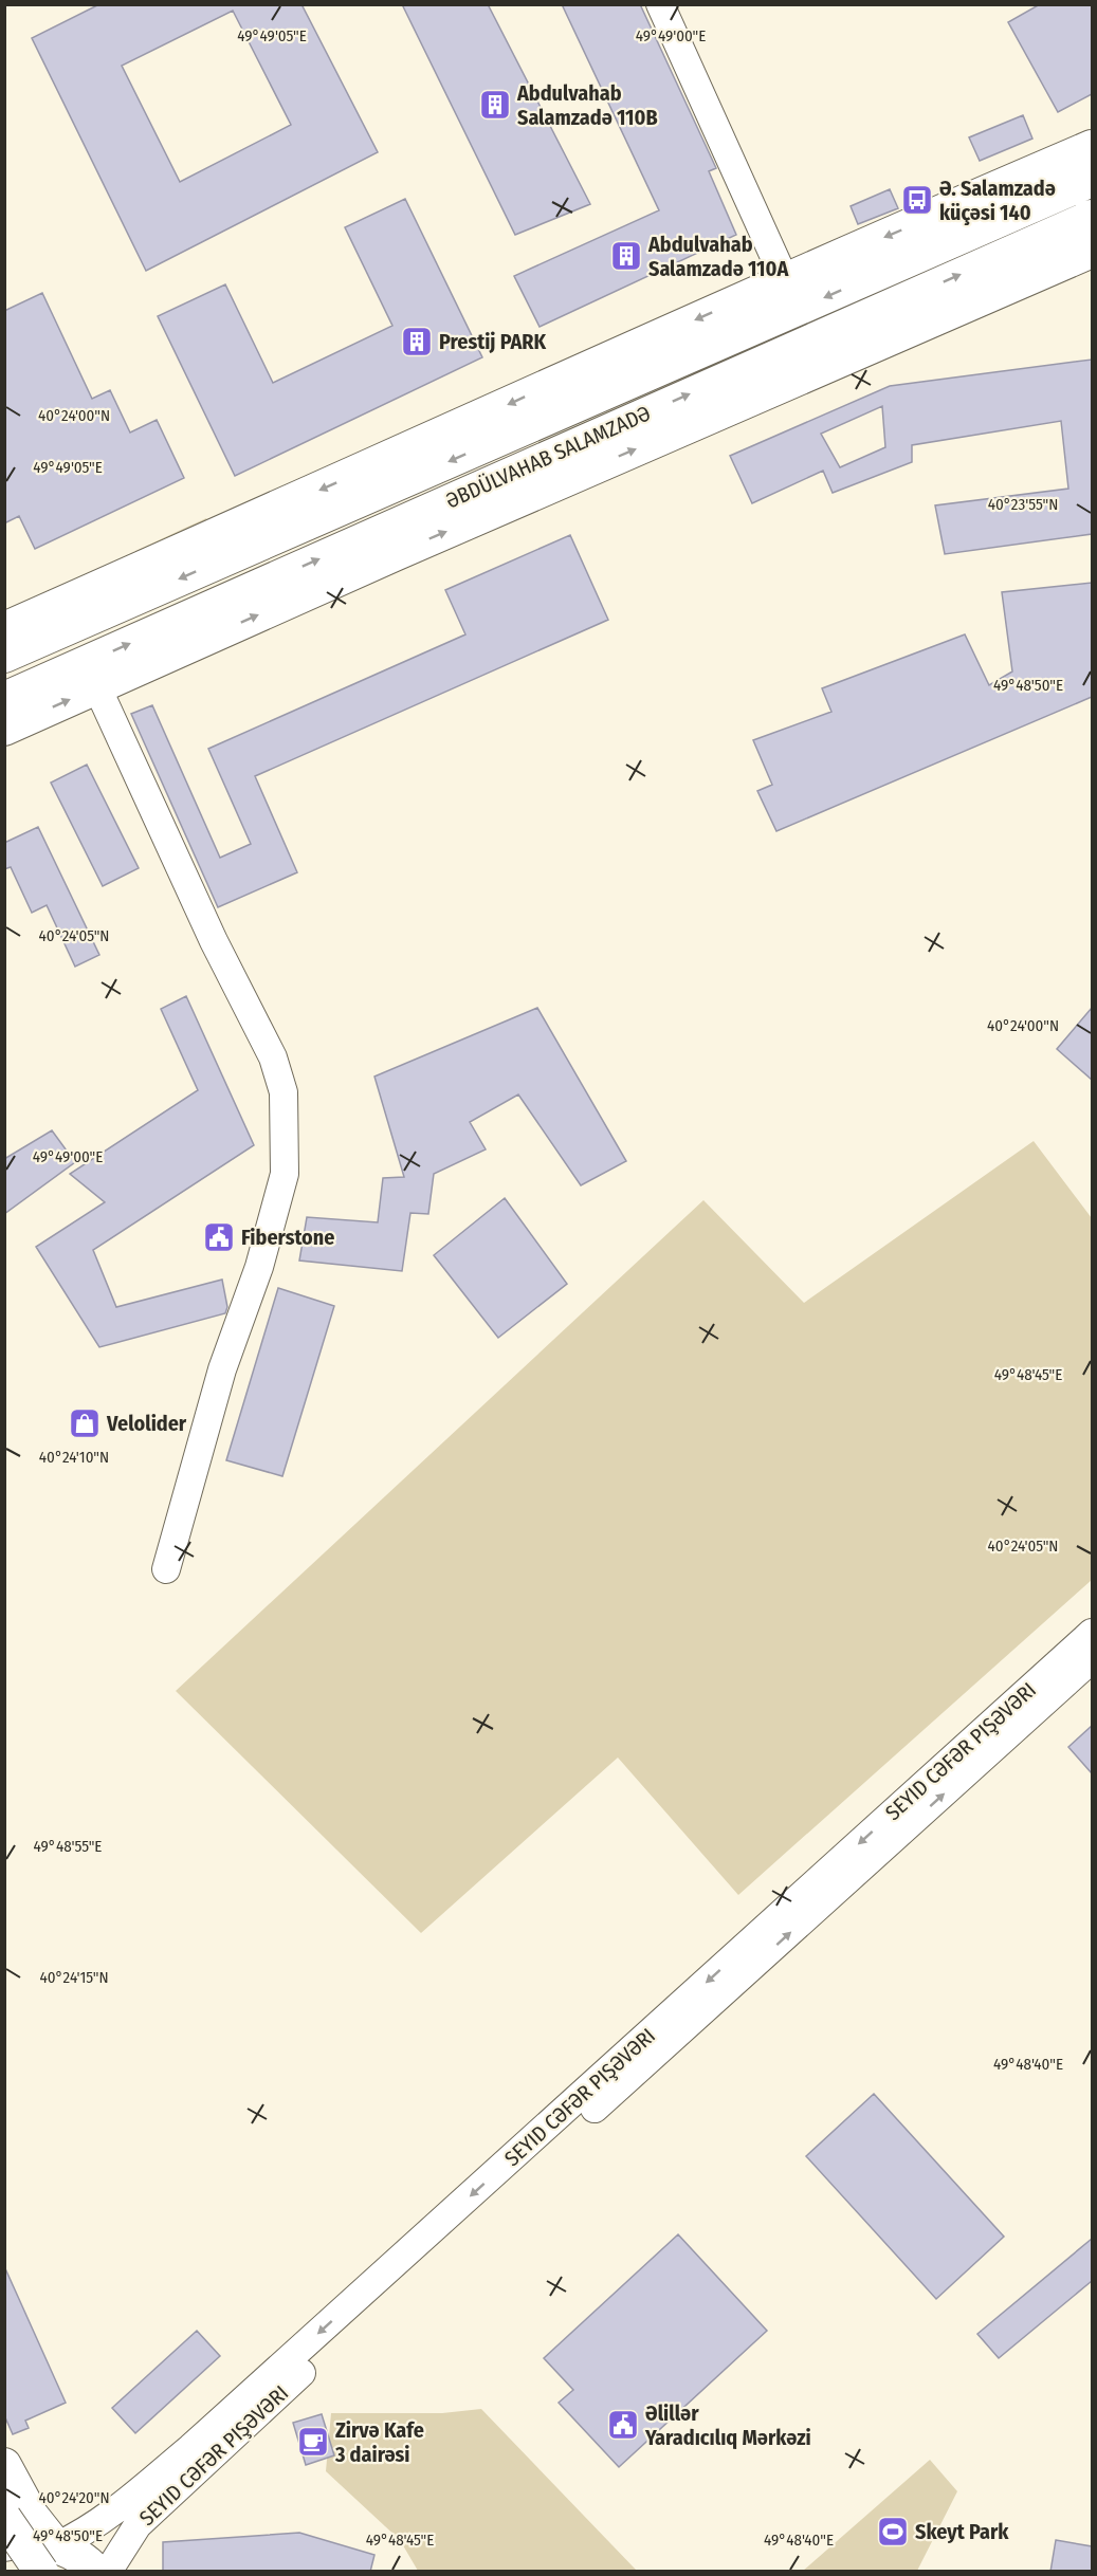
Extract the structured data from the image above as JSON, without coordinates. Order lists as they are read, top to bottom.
{
  "streets": {
    "main road": ["ƏBDÜLVAHAB SALAMZADƏ"],
    "street": ["SEYID CƏFƏR PIŞƏVƏRI"]
  },
  "places": {
    "building": ["Abdulvahab Salamzadə 110B", "Abdulvahab Salamzadə 110A", "Prestij PARK"],
    "bus stop": ["Ə. Salamzadə küçəsi 140"],
    "public building": ["Fiberstone", "Əlillər Yaradıcılıq Mərkəzi"],
    "shop": ["Velolider"],
    "cafe": ["Zirvə Kafe 3 dairəsi"],
    "sports": ["Skeyt Park"]
  },
  "coordinates": [
    "49°49'05\"E",
    "49°49'00\"E",
    "40°24'00\"N",
    "40°23'55\"N",
    "49°48'50\"E",
    "40°24'05\"N",
    "49°48'45\"E",
    "40°24'10\"N",
    "49°48'55\"E",
    "40°24'15\"N",
    "49°48'40\"E",
    "40°24'20\"N"
  ]
}
